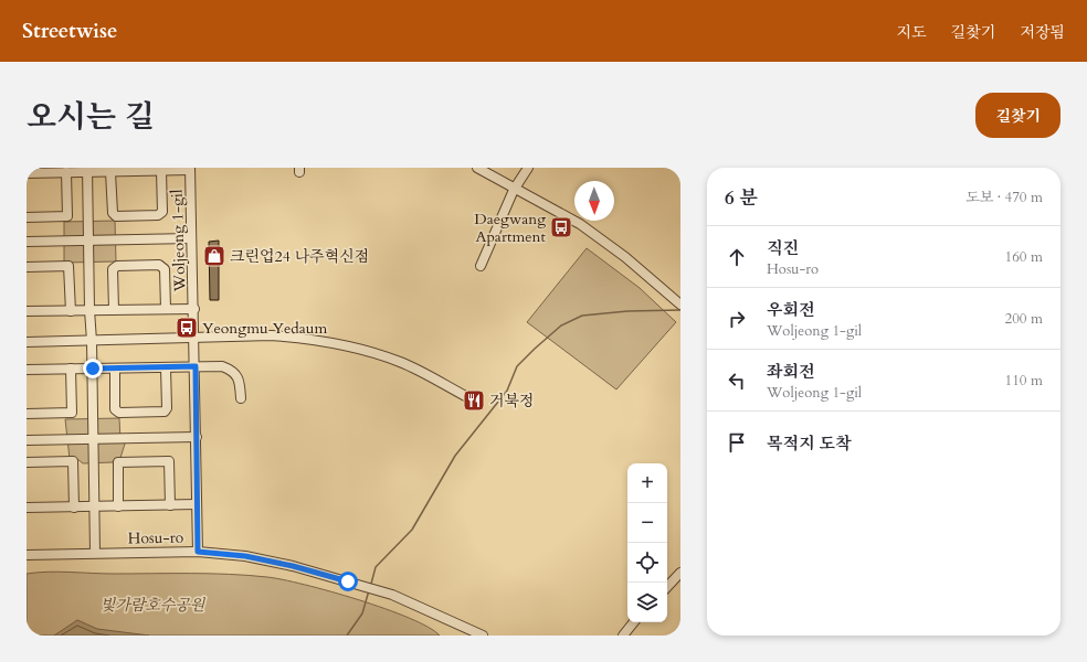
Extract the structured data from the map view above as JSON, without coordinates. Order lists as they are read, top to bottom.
{
  "streets": {
    "street": ["Woljeong 1-gil", "Hosu-ro"]
  },
  "crossings": [
    ["Woljeong 1-gil", "Hosu-ro"]
  ],
  "parks": ["빛가람호수공원"],
  "places": {
    "bus stop": ["Daegwang Apartment", "Yeongmu Yedaum"],
    "shop": ["크린업24 나주혁신점"],
    "restaurant": ["거북정"]
  },
  "north": "bottom",
  "page": {
    "header": "Streetwise",
    "nav": ["지도", "길찾기", "저장됨"],
    "title": "오시는 길",
    "buttons": "길찾기",
    "heading": ["6 분", "도보 · 470 m"],
    "list": [
      ["직진", "Hosu-ro", "160 m"],
      ["우회전", "Woljeong 1-gil", "200 m"],
      ["좌회전", "Woljeong 1-gil", "110 m"],
      "목적지 도착"
    ],
    "map_buttons": ["+", "−"]
  }
}
